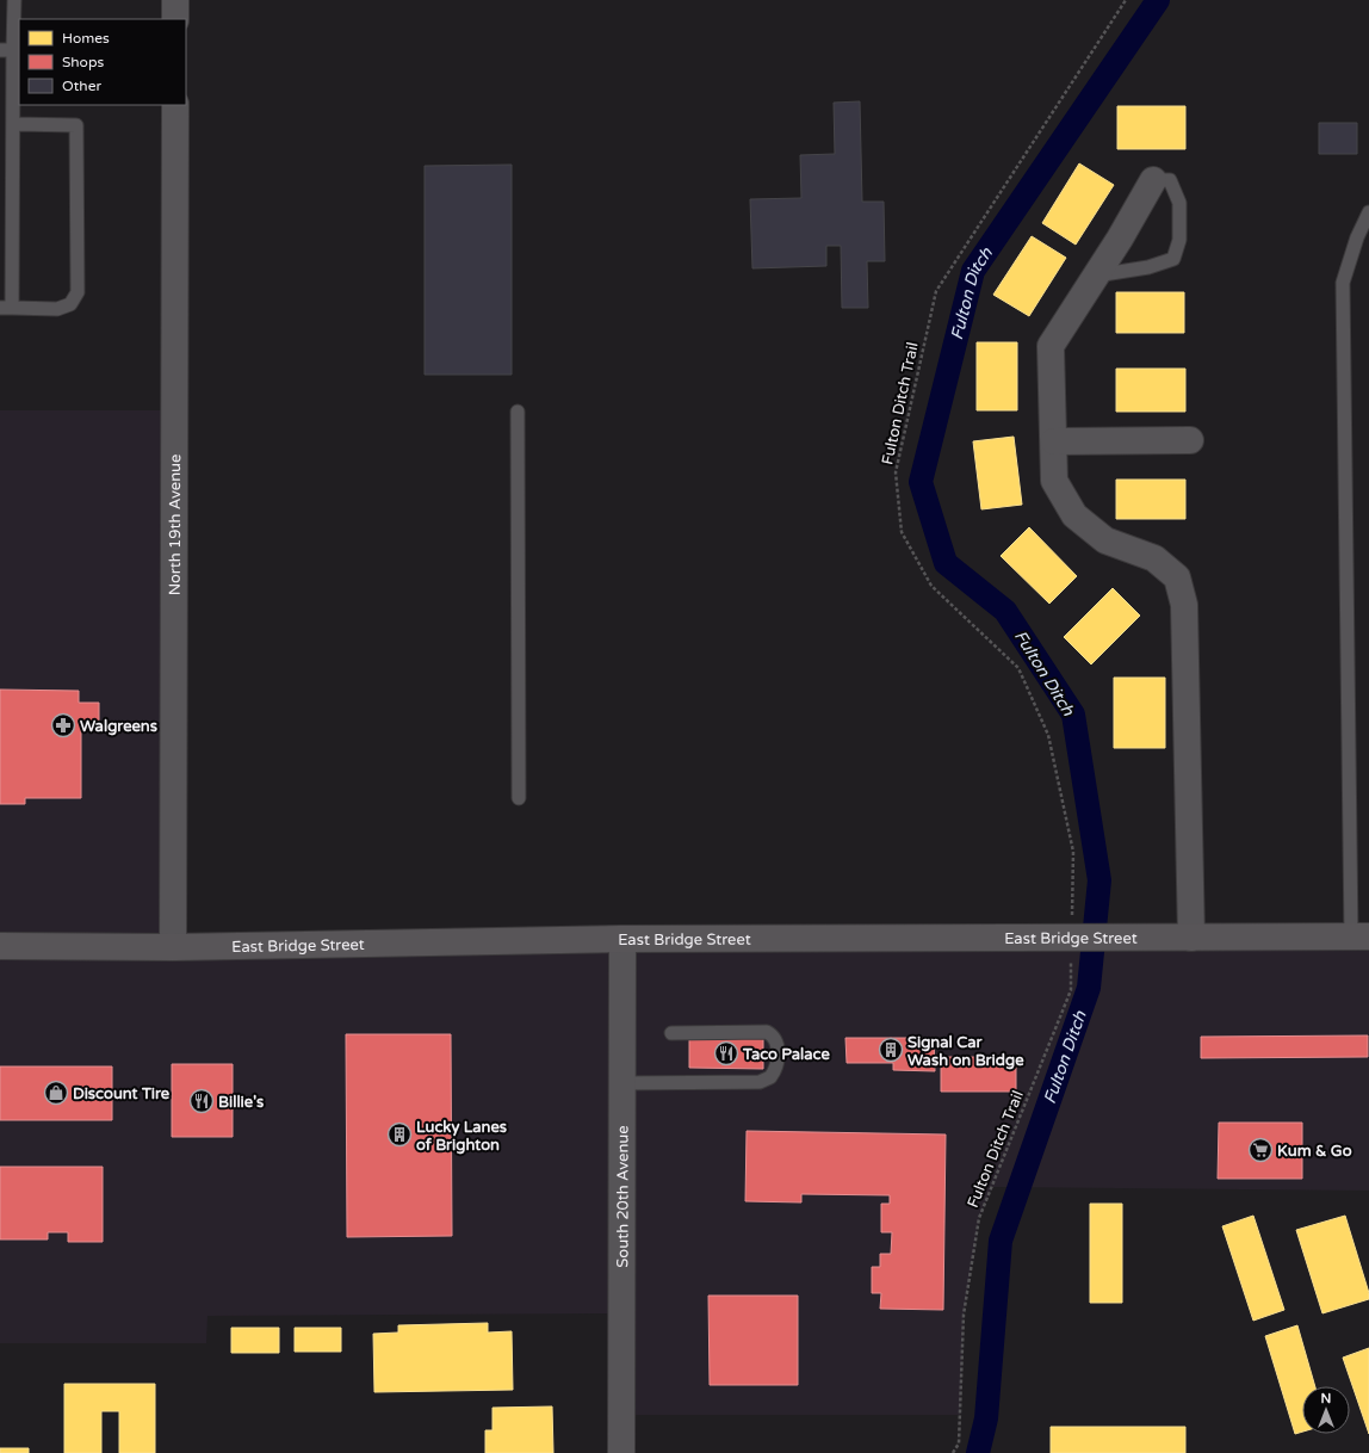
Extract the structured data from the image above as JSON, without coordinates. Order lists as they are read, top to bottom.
{
  "streets": {
    "main road": ["East Bridge Street"],
    "street": ["North 19th Avenue", "South 20th Avenue"],
    "path": ["Fulton Ditch Trail"]
  },
  "crossings": [
    ["Fulton Ditch Trail", "East Bridge Street"],
    ["North 19th Avenue", "East Bridge Street"],
    ["East Bridge Street", "South 20th Avenue"]
  ],
  "water": ["Fulton Ditch"],
  "places": {
    "pharmacy": ["Walgreens"],
    "building": ["Signal Car Wash on Bridge", "Lucky Lanes of Brighton"],
    "restaurant": ["Taco Palace", "Billie's"],
    "shop": ["Discount Tire"],
    "supermarket": ["Kum & Go"]
  },
  "legend": ["Homes", "Shops", "Other"],
  "north": "top"
}
